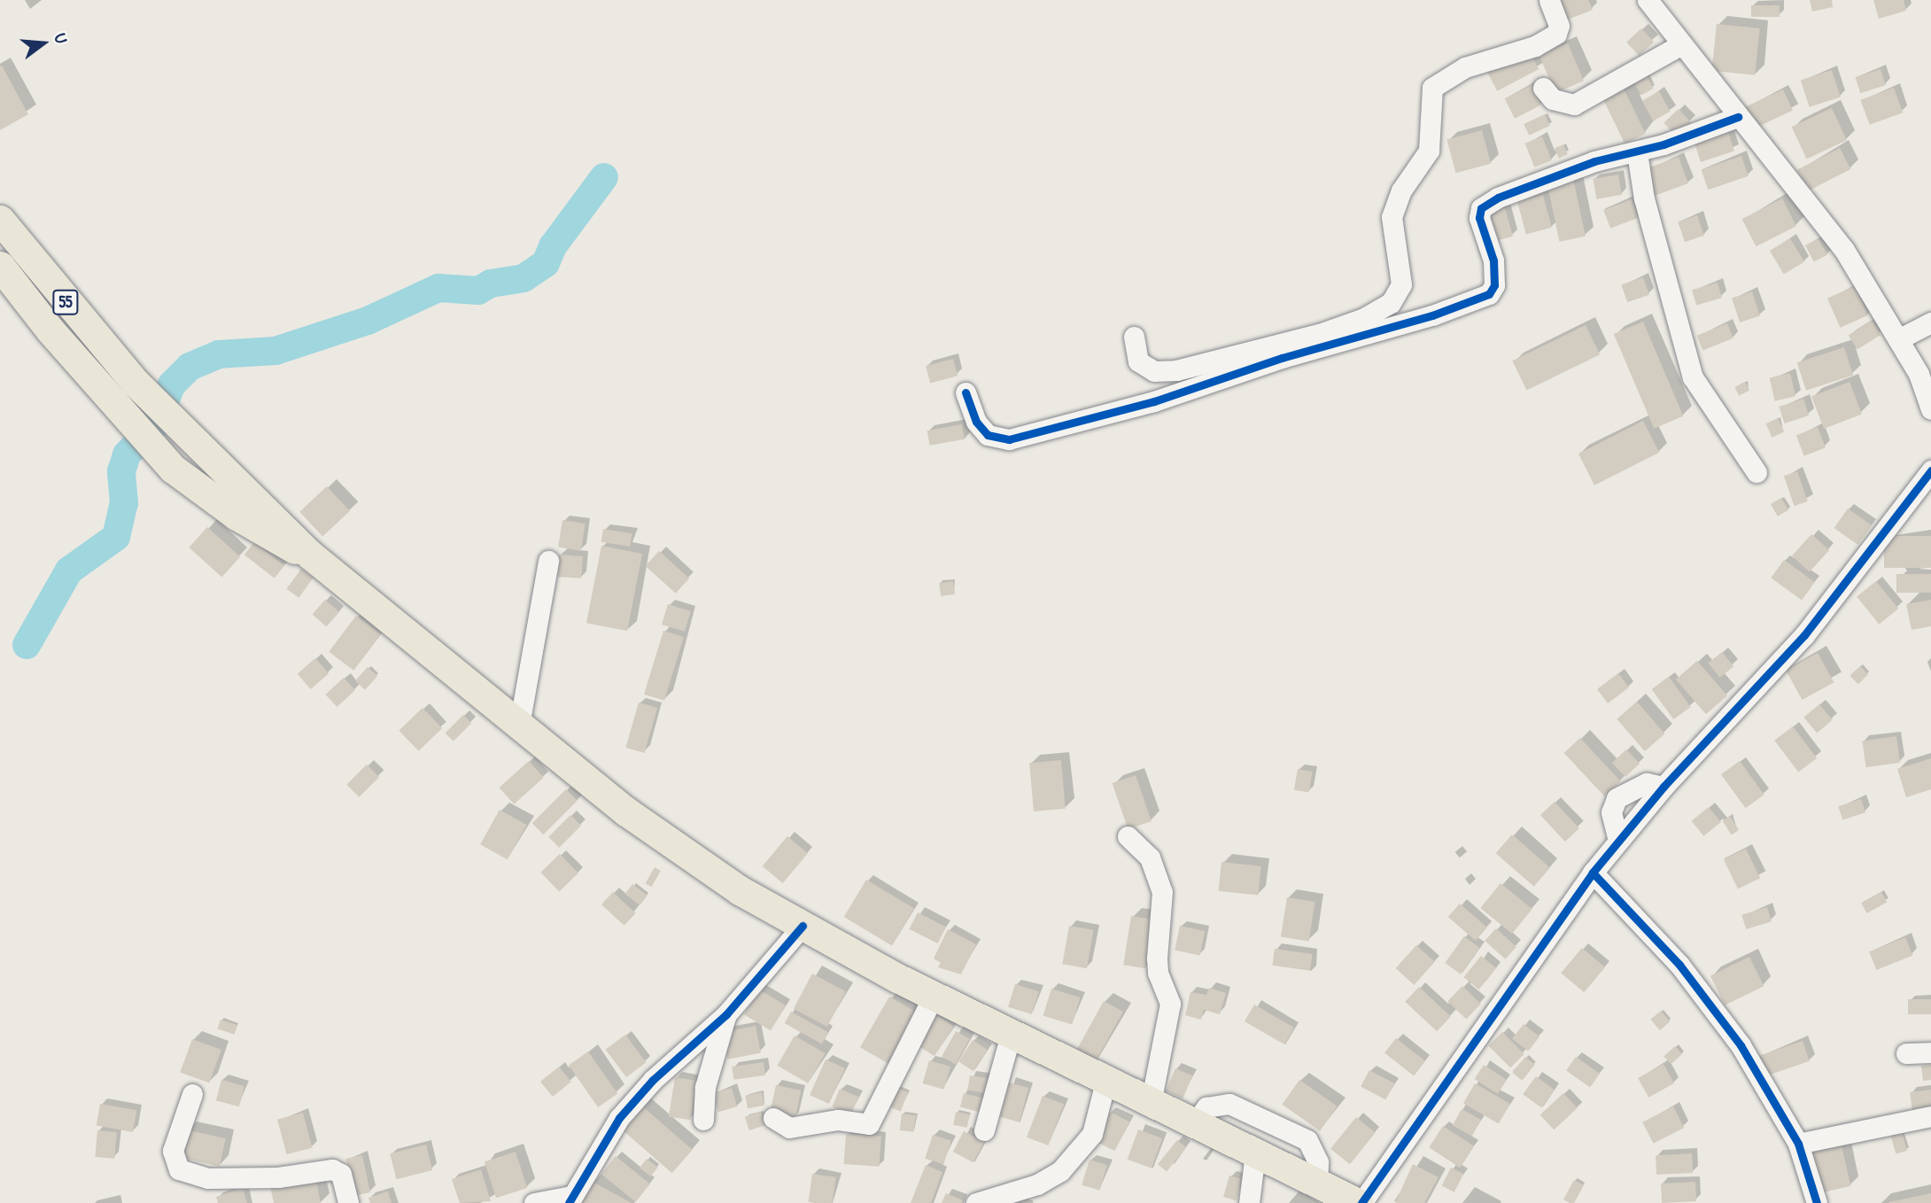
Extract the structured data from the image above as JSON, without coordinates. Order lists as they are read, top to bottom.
{
  "streets": {
    "highway": ["55"]
  },
  "north": "right"
}
